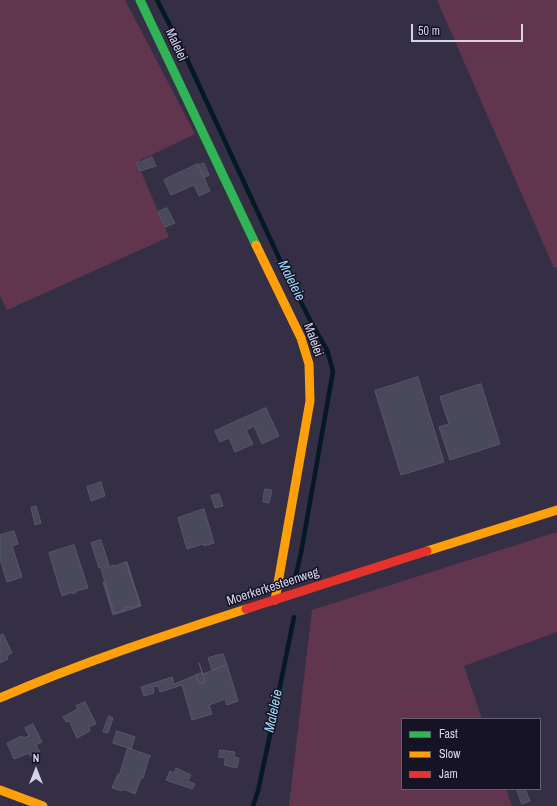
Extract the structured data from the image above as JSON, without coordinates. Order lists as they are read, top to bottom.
{
  "streets": {
    "street": ["Malelei", "Moerkerkesteenweg"]
  },
  "crossings": [
    ["Malelei", "Moerkerkesteenweg"]
  ],
  "water": ["Maleleie"],
  "legend": ["Fast", "Slow", "Jam"],
  "scale_bar": "50 m",
  "north": "top"
}
